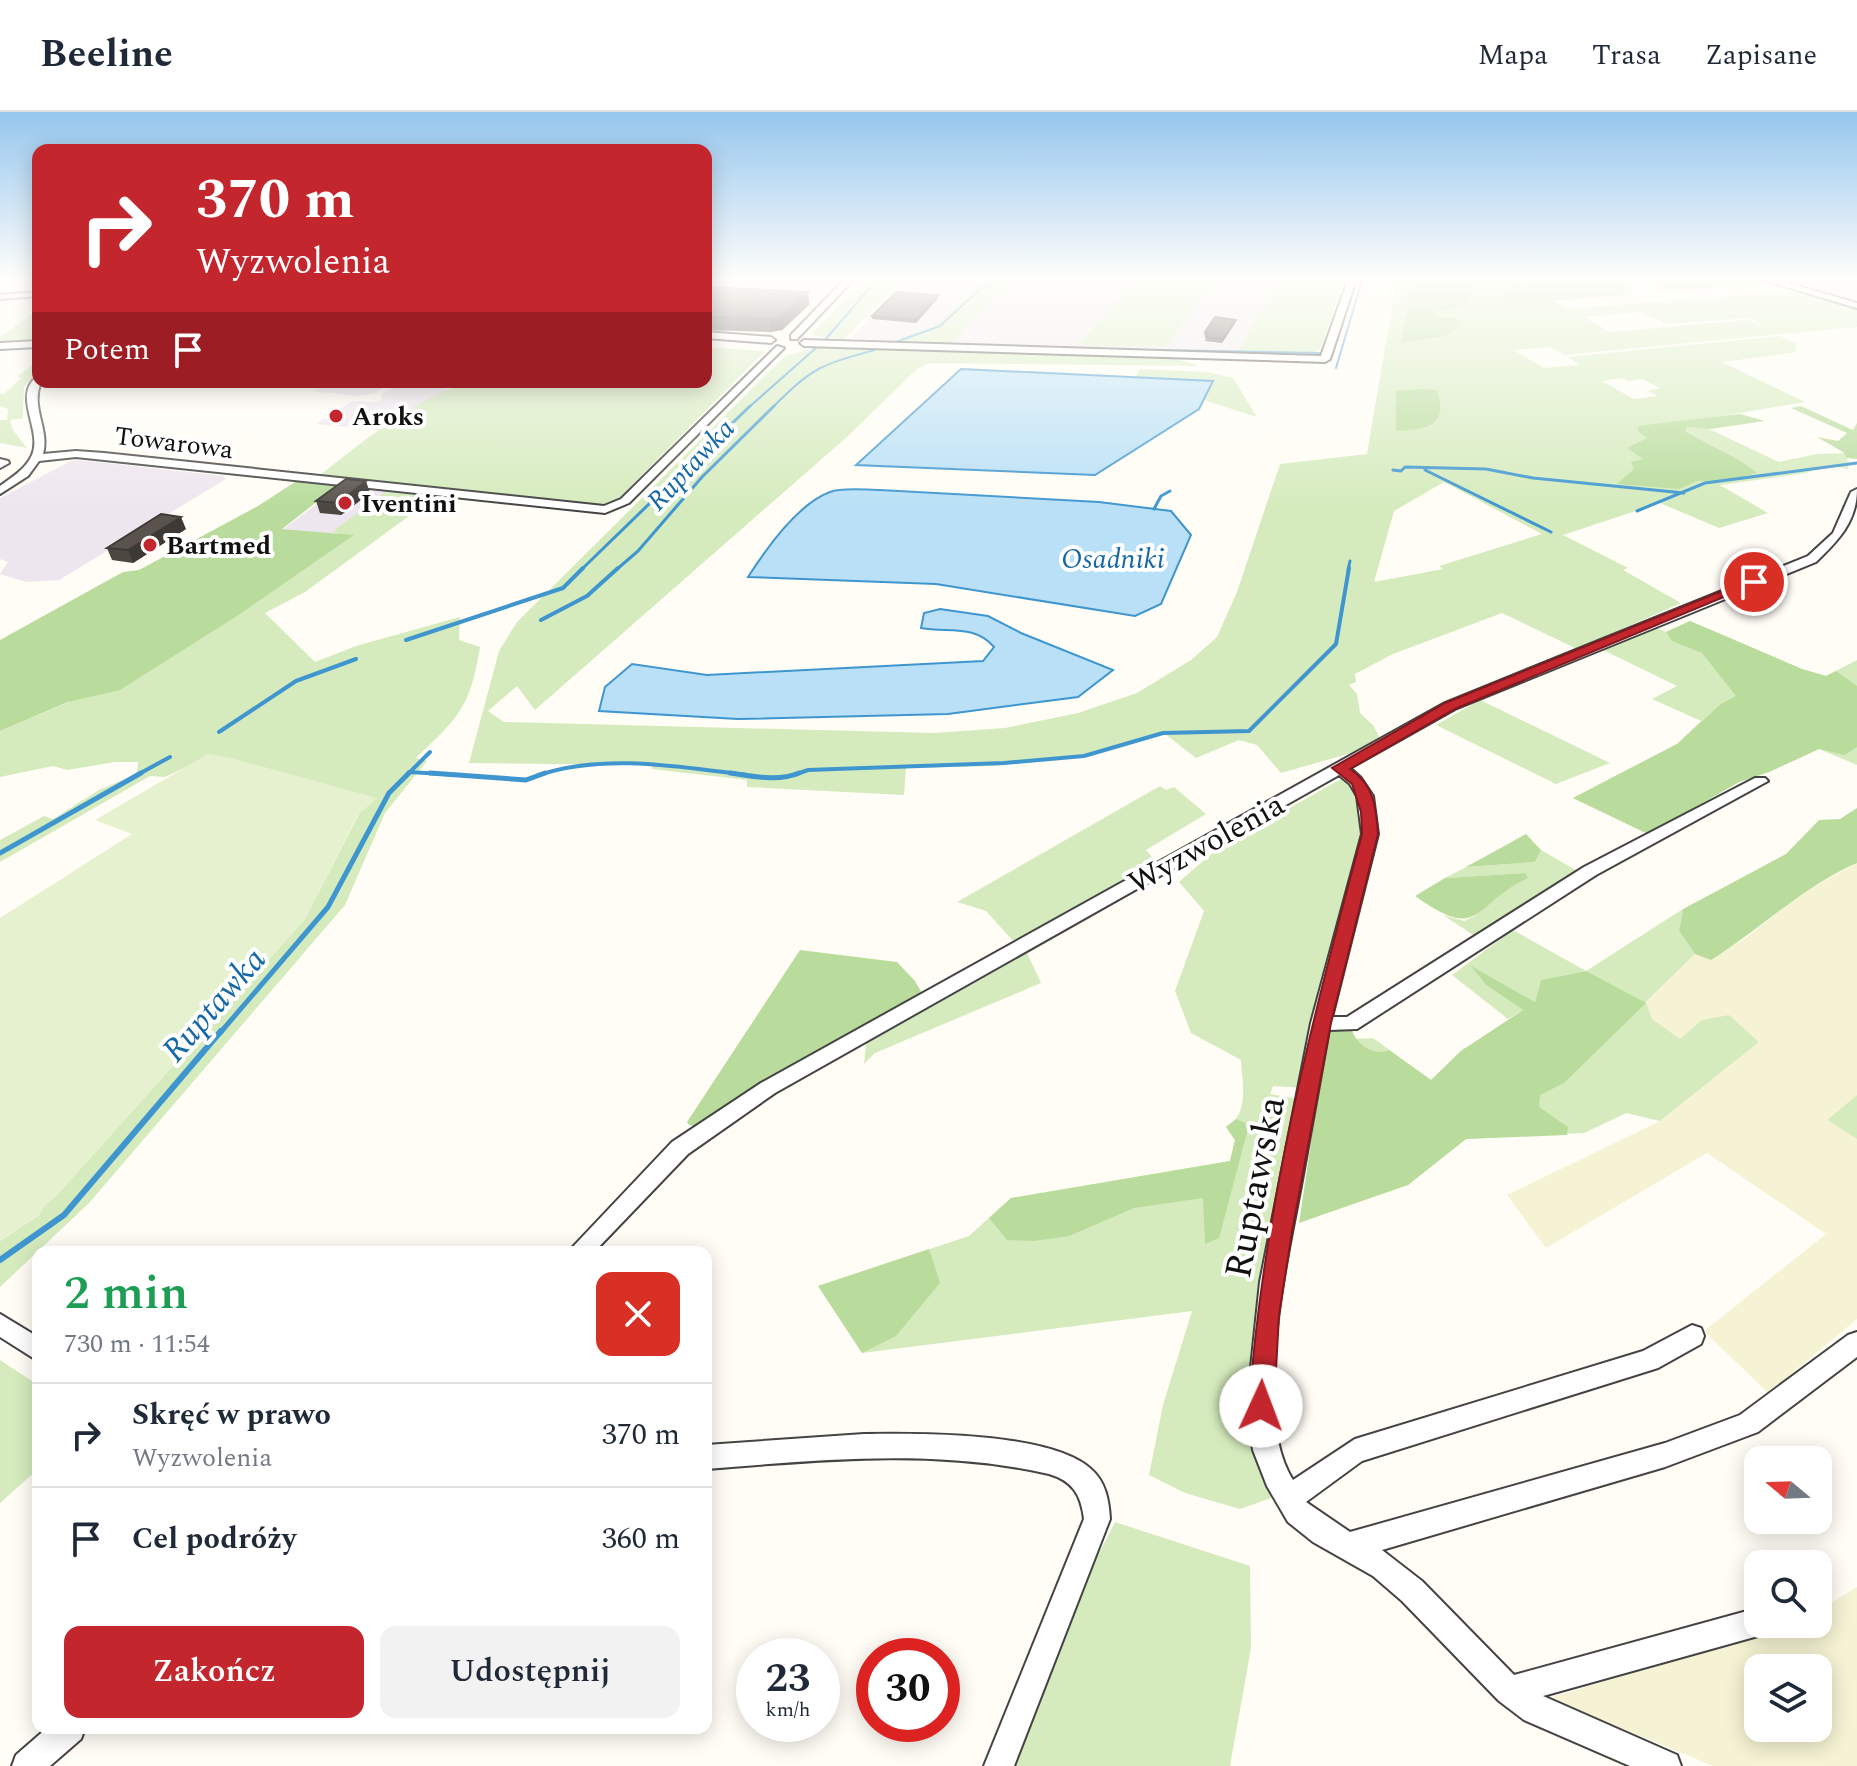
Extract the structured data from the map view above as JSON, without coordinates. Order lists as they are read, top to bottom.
{
  "streets": {
    "street": ["Towarowa", "Wyzwolenia", "Ruptawska"]
  },
  "crossings": [
    ["Wyzwolenia", "Ruptawska"]
  ],
  "water": ["Ruptawka", "Osadniki"],
  "places": ["Aroks", "Iventini", "Bartmed"],
  "north": "left",
  "page": {
    "header": "Beeline",
    "nav": ["Mapa", "Trasa", "Zapisane"],
    "turn": ["370 m", "Wyzwolenia"],
    "then": "Potem",
    "heading": ["2 min", "730 m · 11:54"],
    "list": [
      {
        "name": "Skręć w prawo",
        "note": "Wyzwolenia",
        "value": "370 m"
      },
      {
        "name": "Cel podróży",
        "value": "360 m"
      }
    ],
    "buttons": ["Zakończ", "Udostępnij"],
    "speed": "23 km/h",
    "limit": "30"
  }
}
